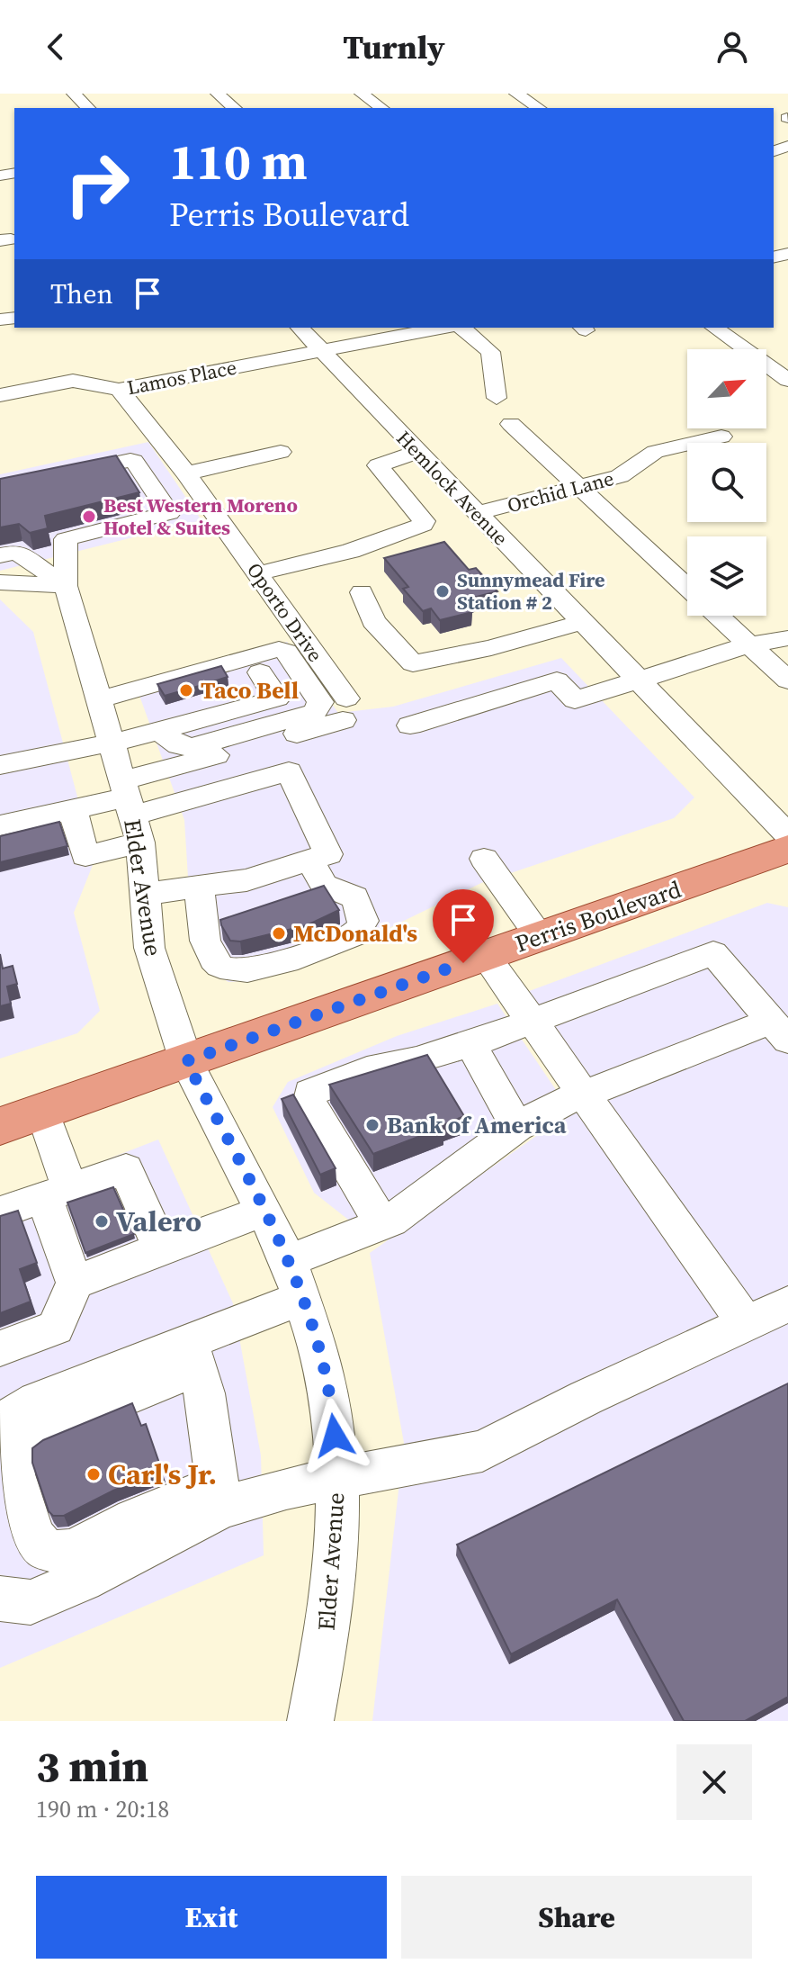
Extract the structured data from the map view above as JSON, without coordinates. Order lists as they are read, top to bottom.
{
  "streets": {
    "main road": ["Perris Boulevard"],
    "street": [
      "Lamos Place",
      "Hemlock Avenue",
      "Orchid Lane",
      "Oporto Drive",
      "Elder Avenue"
    ]
  },
  "crossings": [
    ["Lamos Place", "Hemlock Avenue"],
    ["Lamos Place", "Oporto Drive"],
    ["Hemlock Avenue", "Orchid Lane"],
    ["Oporto Drive", "Elder Avenue"],
    ["Elder Avenue", "Perris Boulevard"]
  ],
  "places": [
    "Best Western Moreno Hotel & Suites",
    "Sunnymead Fire Station # 2",
    "Taco Bell",
    "McDonald's",
    "Bank of America",
    "Valero",
    "Carl's Jr."
  ],
  "north": "top right",
  "page": {
    "header": "Turnly",
    "turn": ["110 m", "Perris Boulevard"],
    "then": "Then",
    "heading": ["3 min", "190 m · 20:18"],
    "buttons": ["Exit", "Share"]
  }
}
